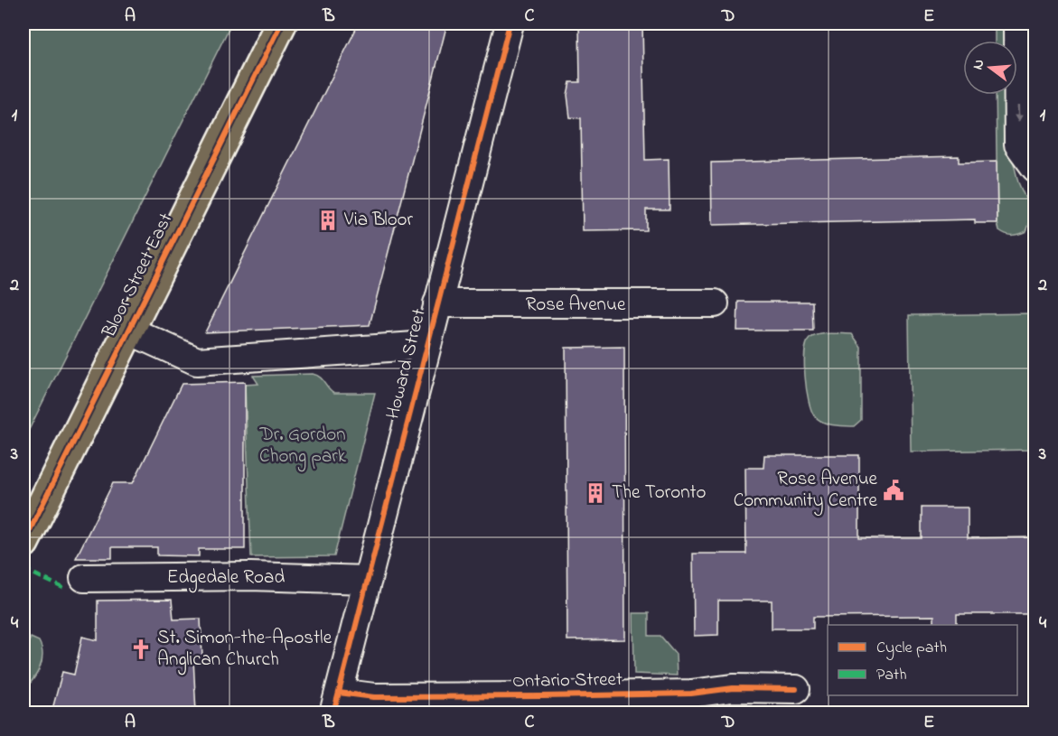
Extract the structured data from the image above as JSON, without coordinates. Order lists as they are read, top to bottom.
{
  "streets": {
    "main road": ["Bloor Street East"],
    "street": [
      "Rose Avenue",
      "Howard Street",
      "Edgedale Road",
      "Ontario Street"
    ]
  },
  "crossings": [
    ["Rose Avenue", "Howard Street"],
    ["Howard Street", "Edgedale Road"],
    ["Howard Street", "Ontario Street"]
  ],
  "parks": ["Dr. Gordon Chong park"],
  "places": {
    "building": ["Via Bloor", "The Toronto"],
    "public building": ["Rose Avenue Community Centre"],
    "church": ["St. Simon-the-Apostle Anglican Church"]
  },
  "legend": ["Cycle path", "Path"],
  "north": "left",
  "grid": {
    "columns": [
      "A",
      "B",
      "C",
      "D",
      "E"
    ],
    "rows": [
      "1",
      "2",
      "3",
      "4"
    ]
  }
}
